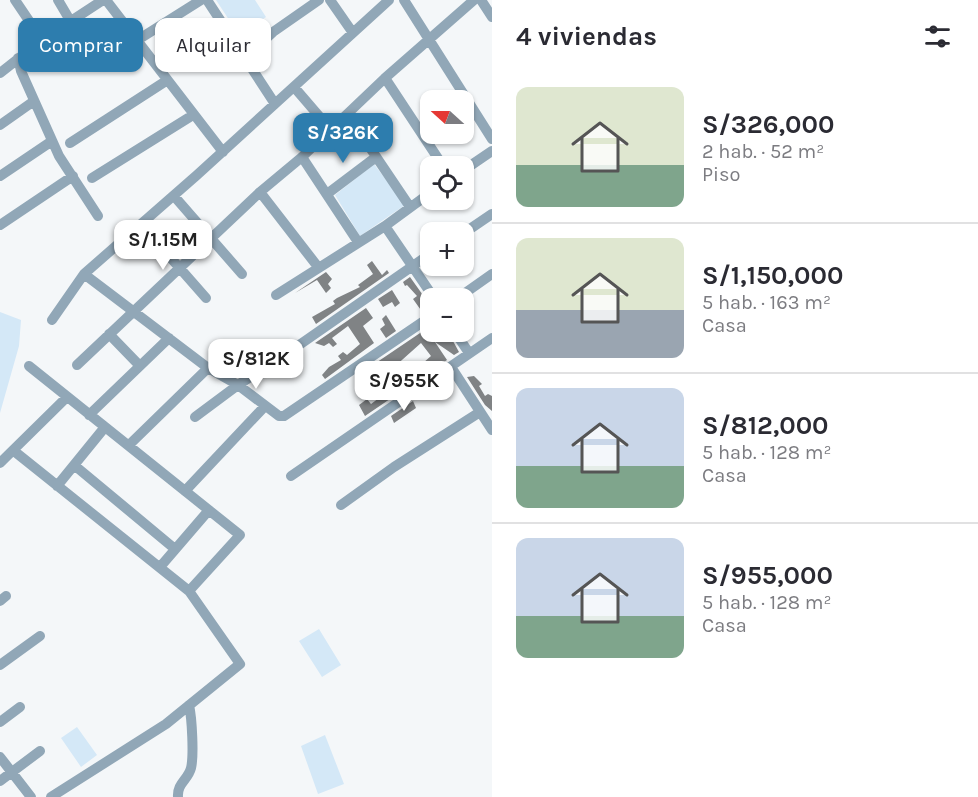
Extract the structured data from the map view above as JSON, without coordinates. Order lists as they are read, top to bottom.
{
  "north": "left",
  "page": {
    "heading": "4 viviendas",
    "chip": ["Comprar", "Alquilar"],
    "list": [
      {
        "name": "S/326,000",
        "note": "2 hab. · 52 m² · Piso"
      },
      {
        "name": "S/1,150,000",
        "note": "5 hab. · 163 m² · Casa"
      },
      {
        "name": "S/812,000",
        "note": "5 hab. · 128 m² · Casa"
      },
      {
        "name": "S/955,000",
        "note": "5 hab. · 128 m² · Casa"
      }
    ],
    "map_buttons": ["+", "−"],
    "price": [
      "S/326K",
      "S/1.15M",
      "S/812K",
      "S/955K"
    ]
  }
}
